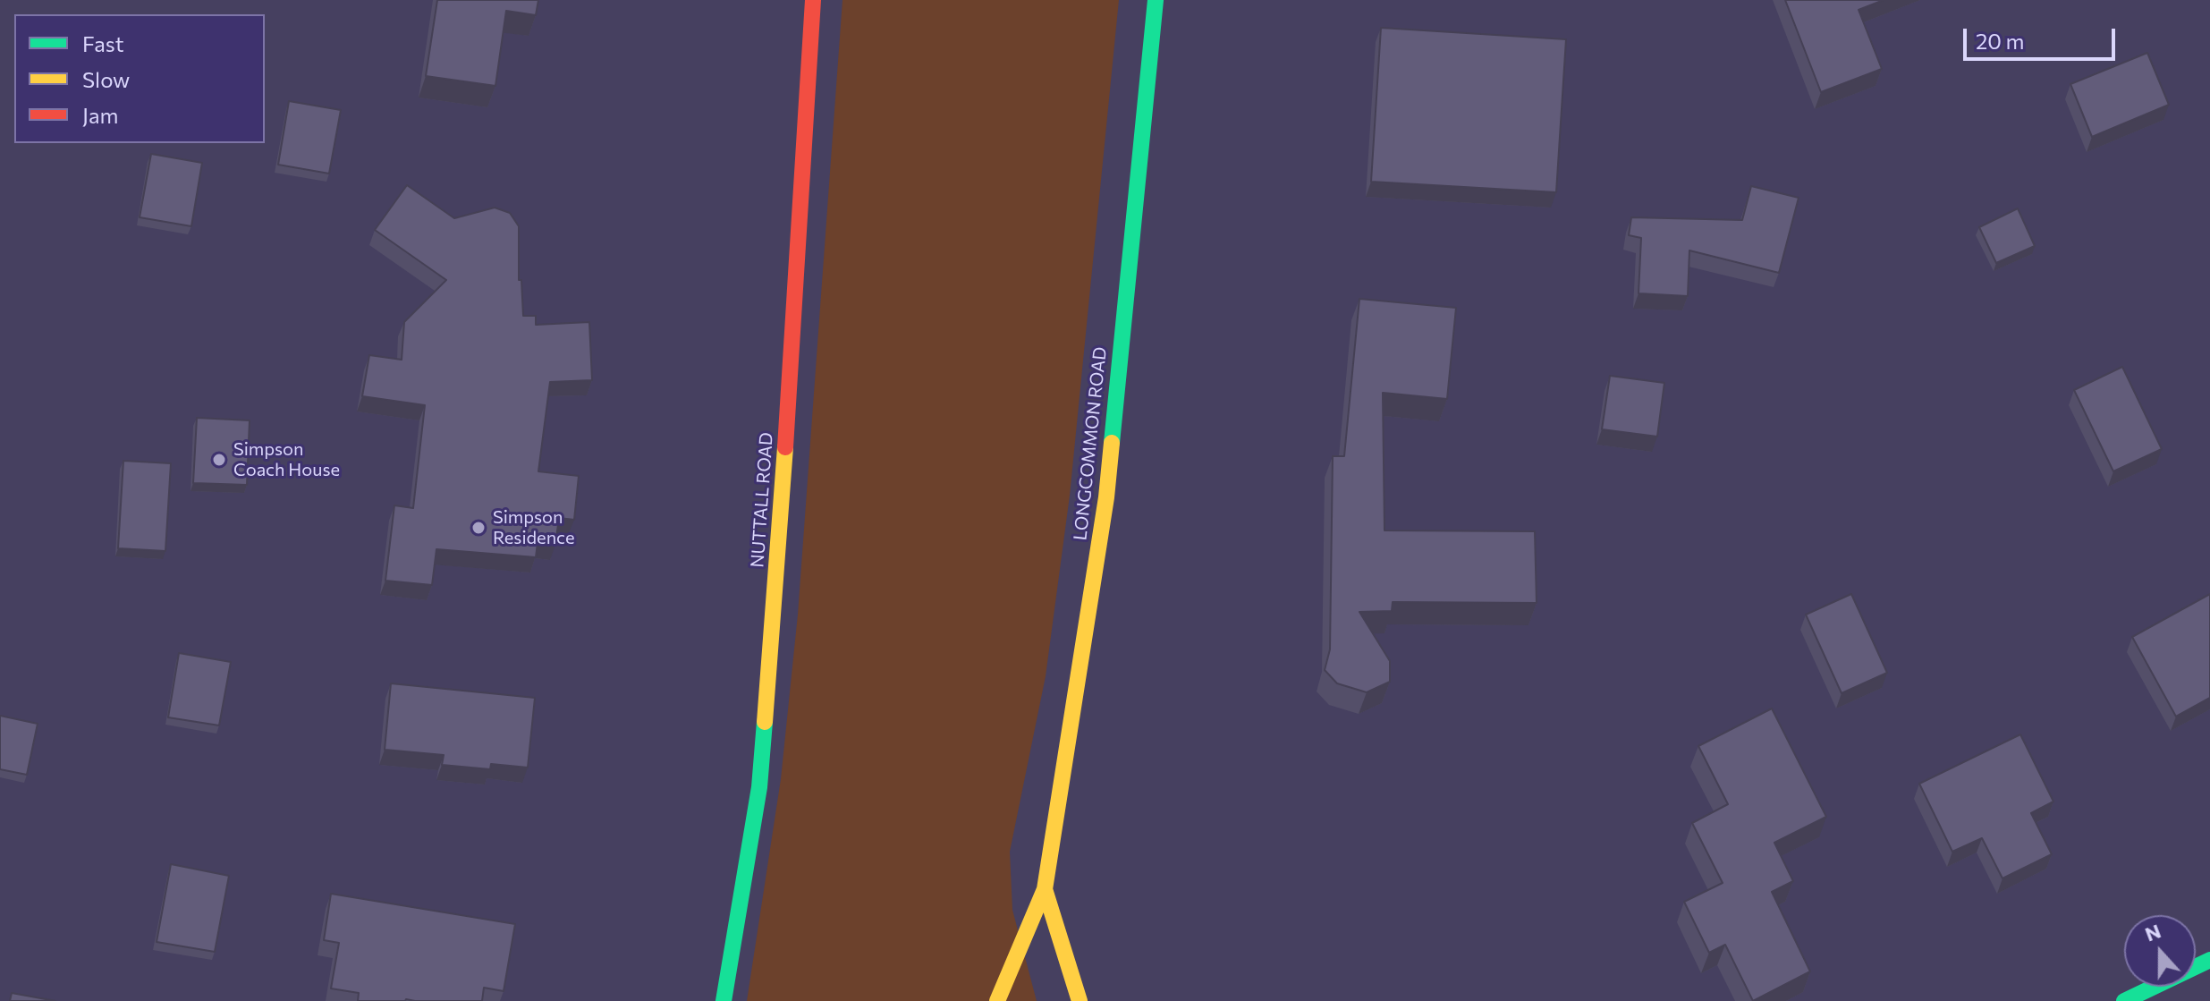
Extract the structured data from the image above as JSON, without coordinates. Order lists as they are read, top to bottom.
{
  "streets": {
    "street": ["LONGCOMMON ROAD", "NUTTALL ROAD"]
  },
  "places": ["Simpson Coach House", "Simpson Residence"],
  "legend": ["Fast", "Slow", "Jam"],
  "scale_bar": "20 m",
  "north": "top"
}
